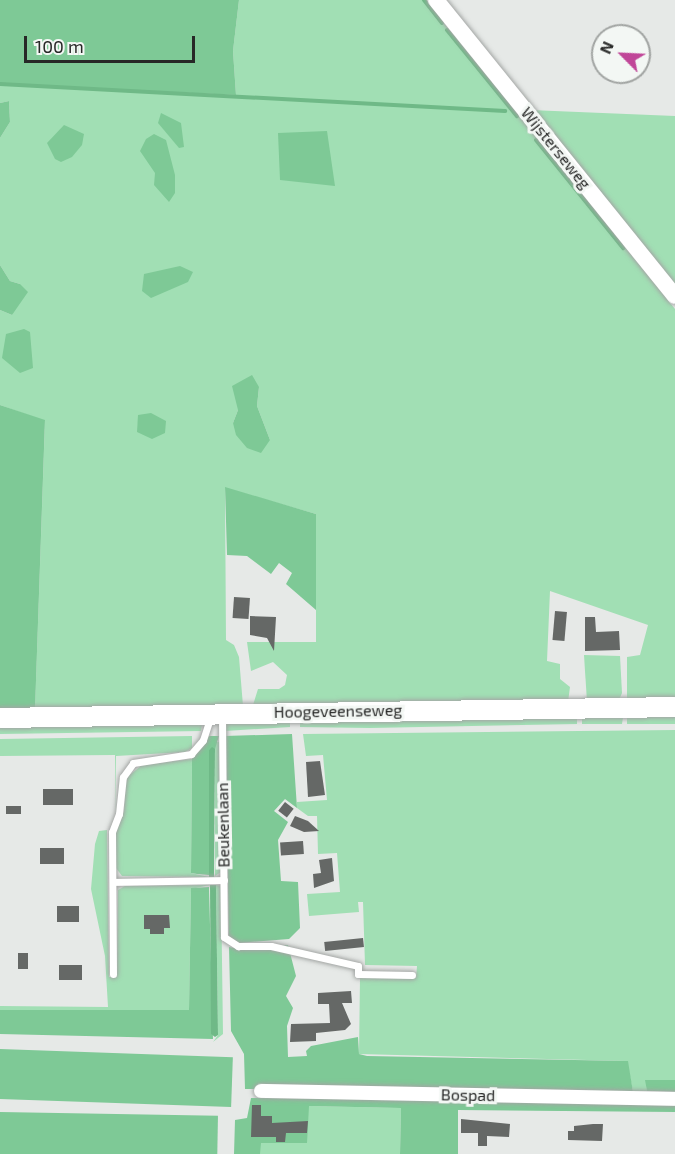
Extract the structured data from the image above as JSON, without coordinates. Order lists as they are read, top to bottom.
{
  "streets": {
    "main road": ["Hoogeveenseweg"],
    "street": ["Wijsterseweg", "Bospad"],
    "lane": ["Beukenlaan"]
  },
  "crossings": [
    ["Hoogeveenseweg", "Beukenlaan"]
  ],
  "scale_bar": "100 m",
  "north": "top left"
}
